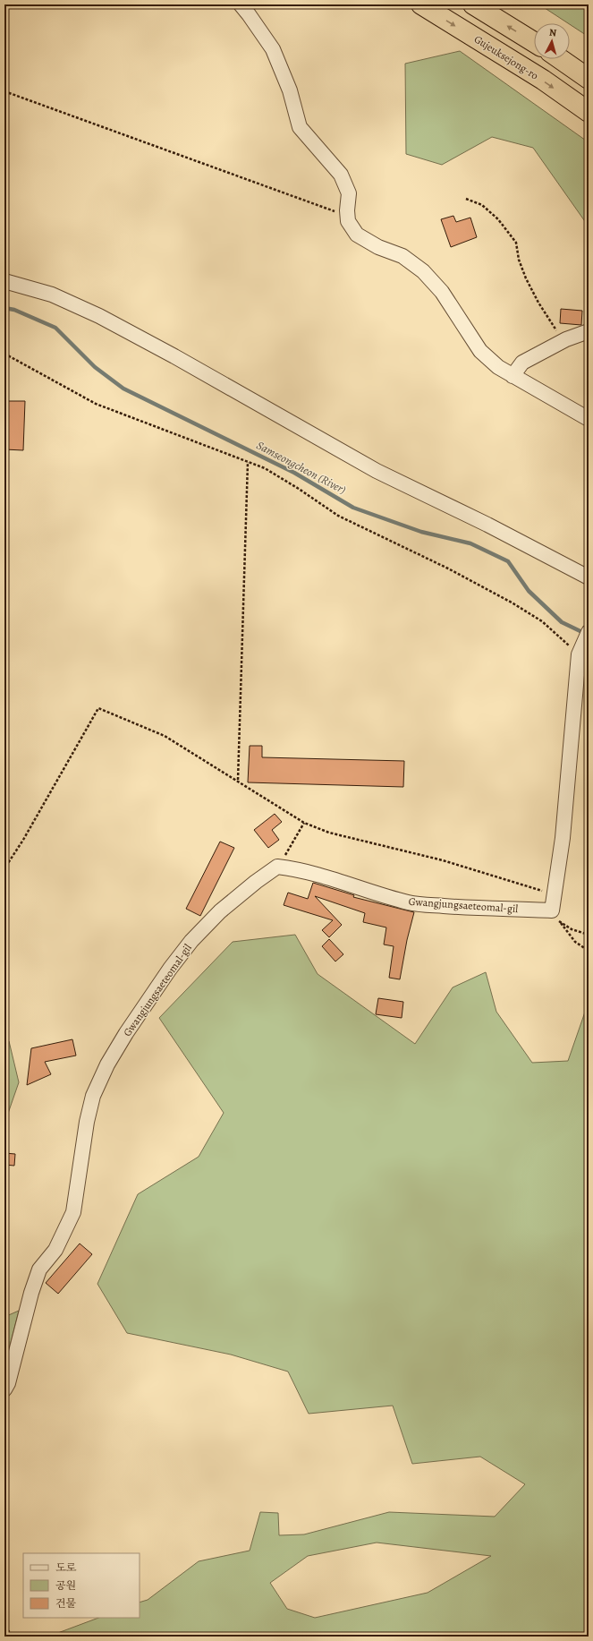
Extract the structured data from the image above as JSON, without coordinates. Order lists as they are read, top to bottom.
{
  "streets": {
    "highway": ["Gujeuksejong-ro"],
    "street": ["Gwangjungsaeteomal-gil"]
  },
  "water": ["Samseongcheon (River)"],
  "legend": ["도로", "공원", "건물"],
  "north": "top"
}
